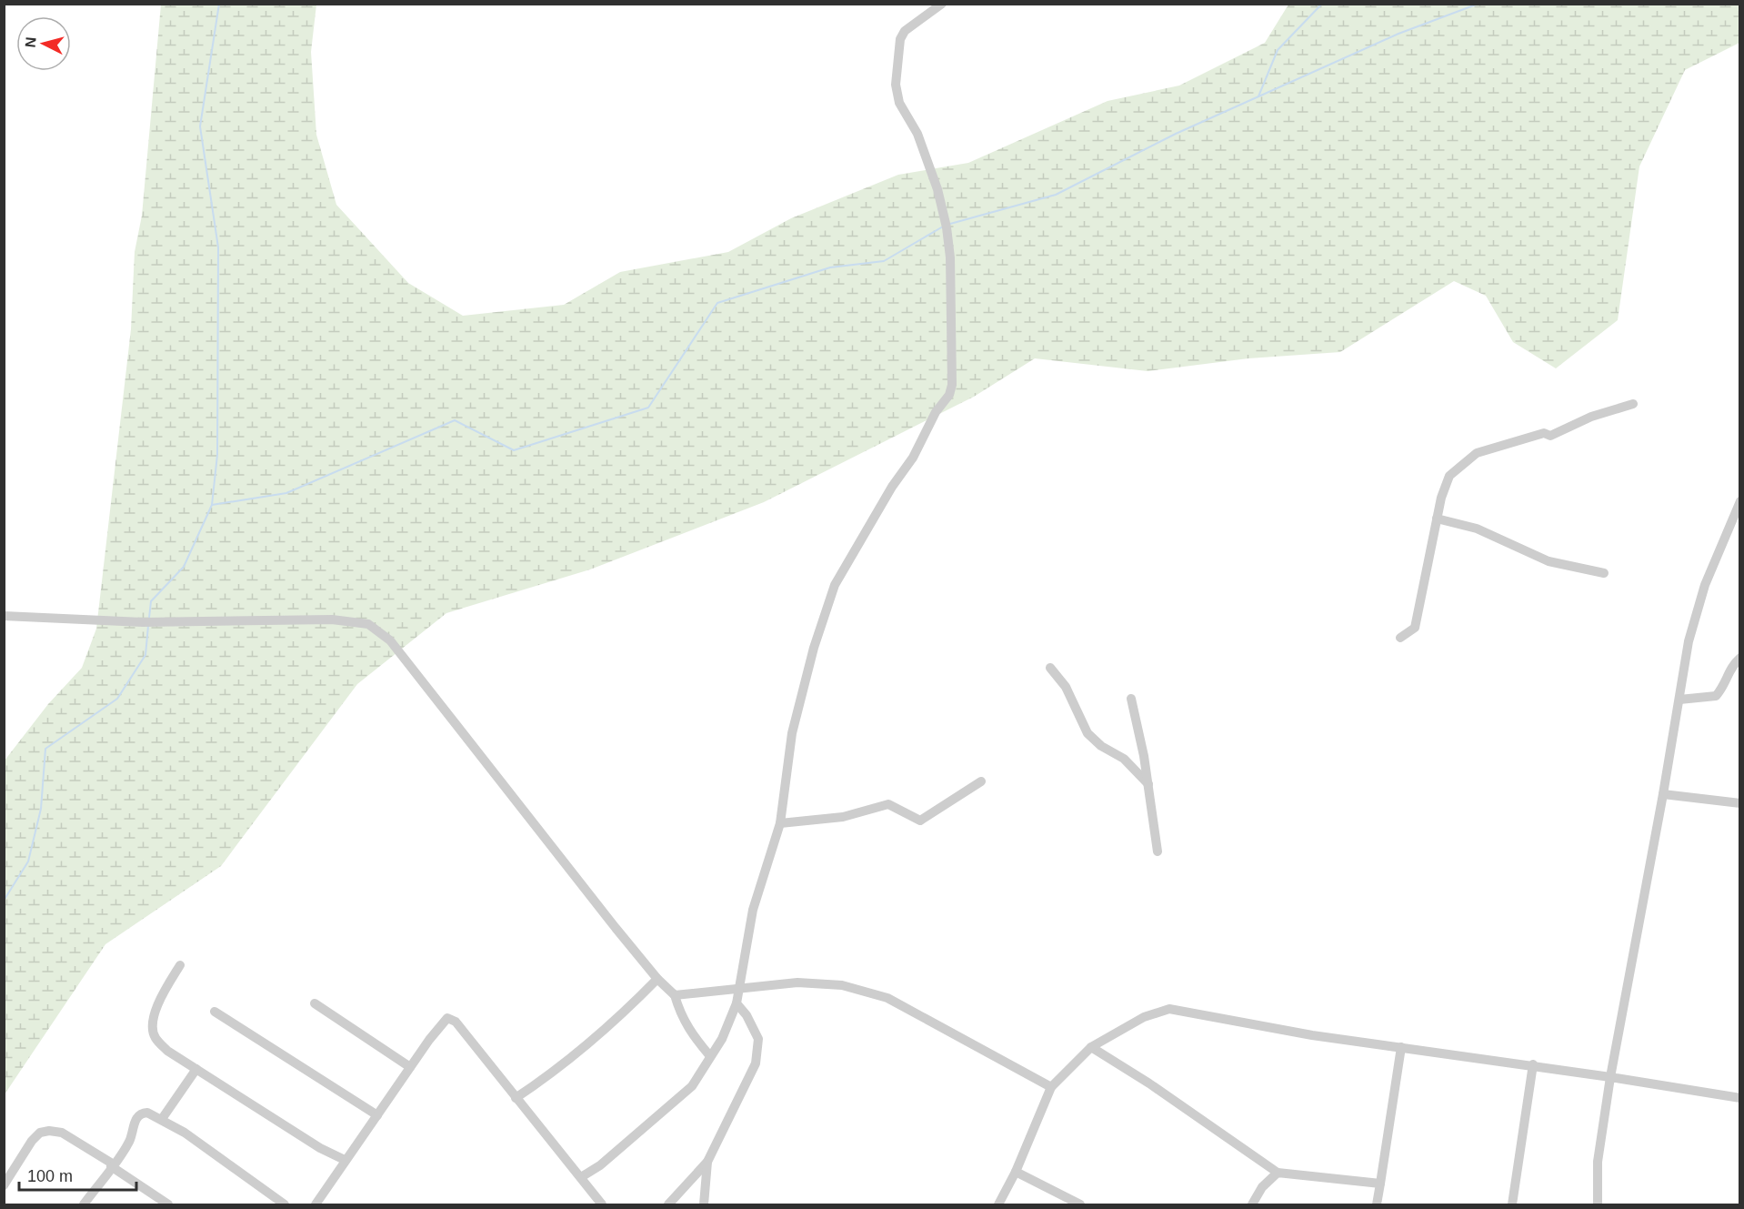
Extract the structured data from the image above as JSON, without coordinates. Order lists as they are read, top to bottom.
{
  "scale_bar": "100 m",
  "north": "left"
}
